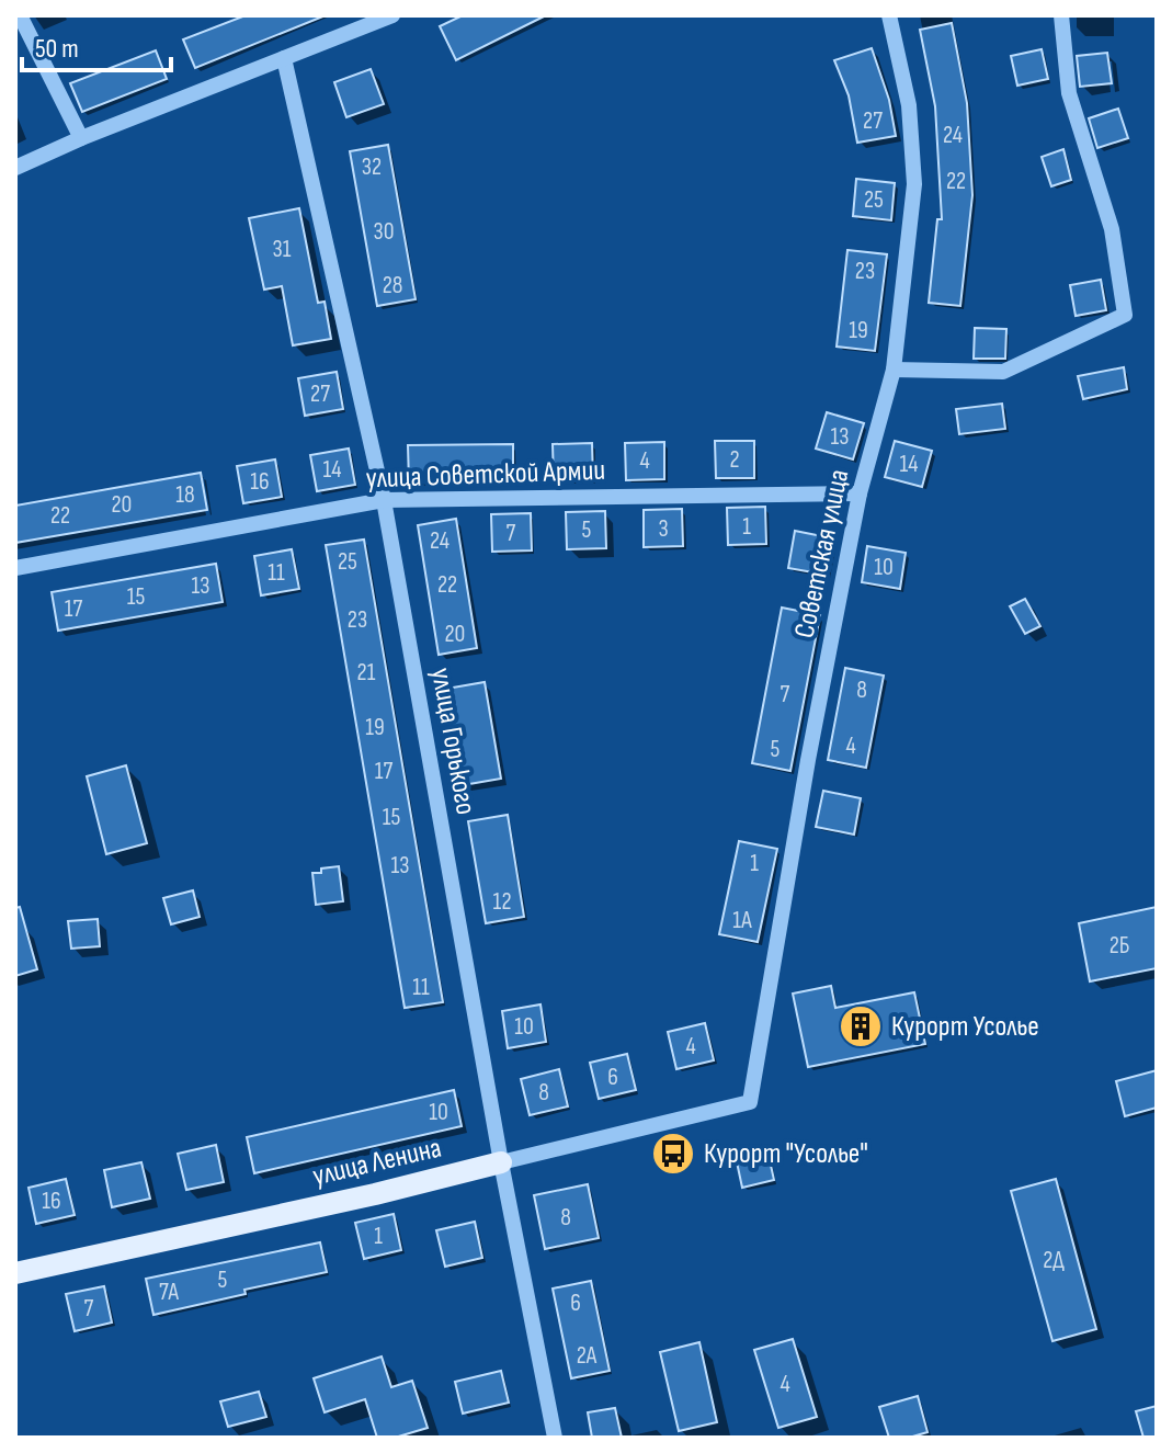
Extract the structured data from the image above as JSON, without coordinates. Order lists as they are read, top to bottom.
{
  "streets": {
    "main road": ["улица Ленина"],
    "street": ["улица Советской Армии", "Советская улица", "улица Горького"]
  },
  "crossings": [
    ["улица Советской Армии", "Советская улица"],
    ["улица Советской Армии", "улица Горького"],
    ["Советская улица", "улица Ленина"],
    ["улица Горького", "улица Ленина"]
  ],
  "places": {
    "building": ["Курорт Усолье"],
    "bus stop": ["Курорт \"Усолье\""]
  },
  "house_numbers": [
    "27",
    "24",
    "32",
    "22",
    "25",
    "30",
    "31",
    "23",
    "28",
    "19",
    "27",
    "13",
    "2",
    "4",
    "14",
    "14",
    "16",
    "18",
    "20",
    "22",
    "1",
    "3",
    "5",
    "7",
    "24",
    "25",
    "10",
    "11",
    "22",
    "13",
    "15",
    "17",
    "23",
    "20",
    "21",
    "8",
    "7",
    "19",
    "4",
    "5",
    "17",
    "15",
    "1",
    "13",
    "12",
    "1А",
    "2Б",
    "11",
    "10",
    "4",
    "6",
    "8",
    "10",
    "16",
    "8",
    "1",
    "2Д",
    "5",
    "7А",
    "6",
    "7",
    "2А",
    "4"
  ],
  "scale_bar": "50 m"
}
